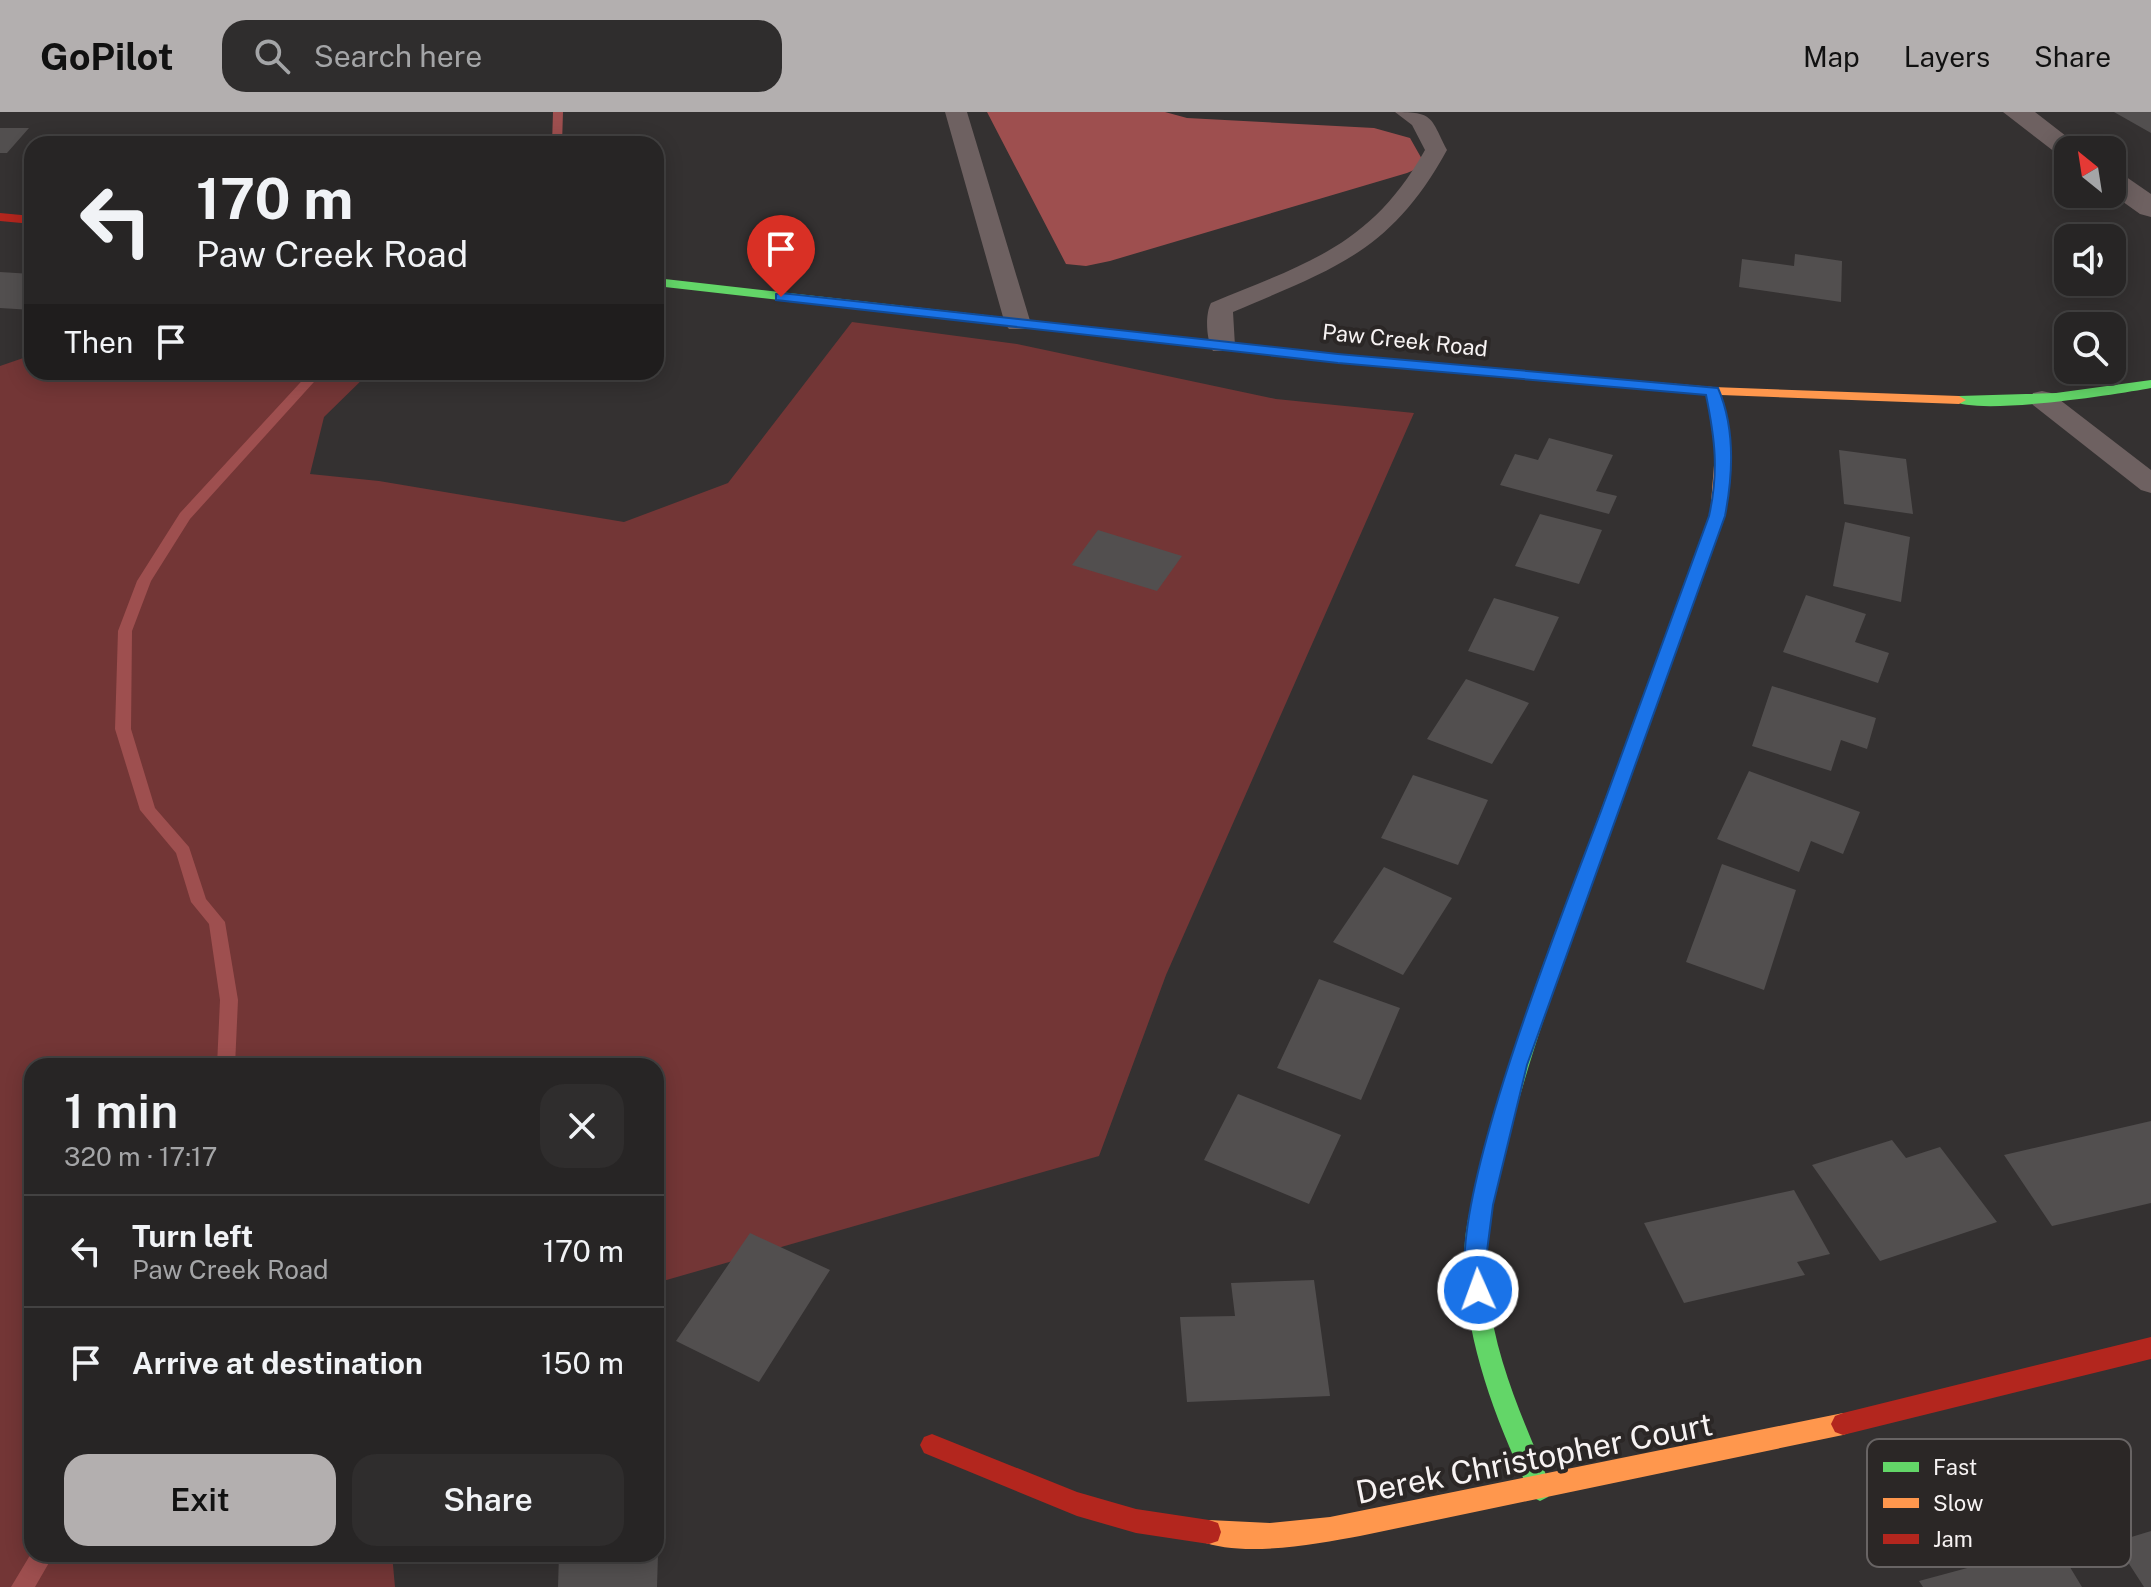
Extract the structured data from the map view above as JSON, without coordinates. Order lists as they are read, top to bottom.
{
  "streets": {
    "street": ["Paw Creek Road", "Derek Christopher Court"]
  },
  "legend": ["Fast", "Slow", "Jam"],
  "north": "top left",
  "page": {
    "header": "GoPilot",
    "search": "Search here",
    "nav": ["Map", "Layers", "Share"],
    "turn": ["170 m", "Paw Creek Road"],
    "then": "Then",
    "heading": ["1 min", "320 m · 17:17"],
    "list": [
      {
        "name": "Turn left",
        "note": "Paw Creek Road",
        "value": "170 m"
      },
      {
        "name": "Arrive at destination",
        "value": "150 m"
      }
    ],
    "buttons": ["Exit", "Share"]
  }
}
